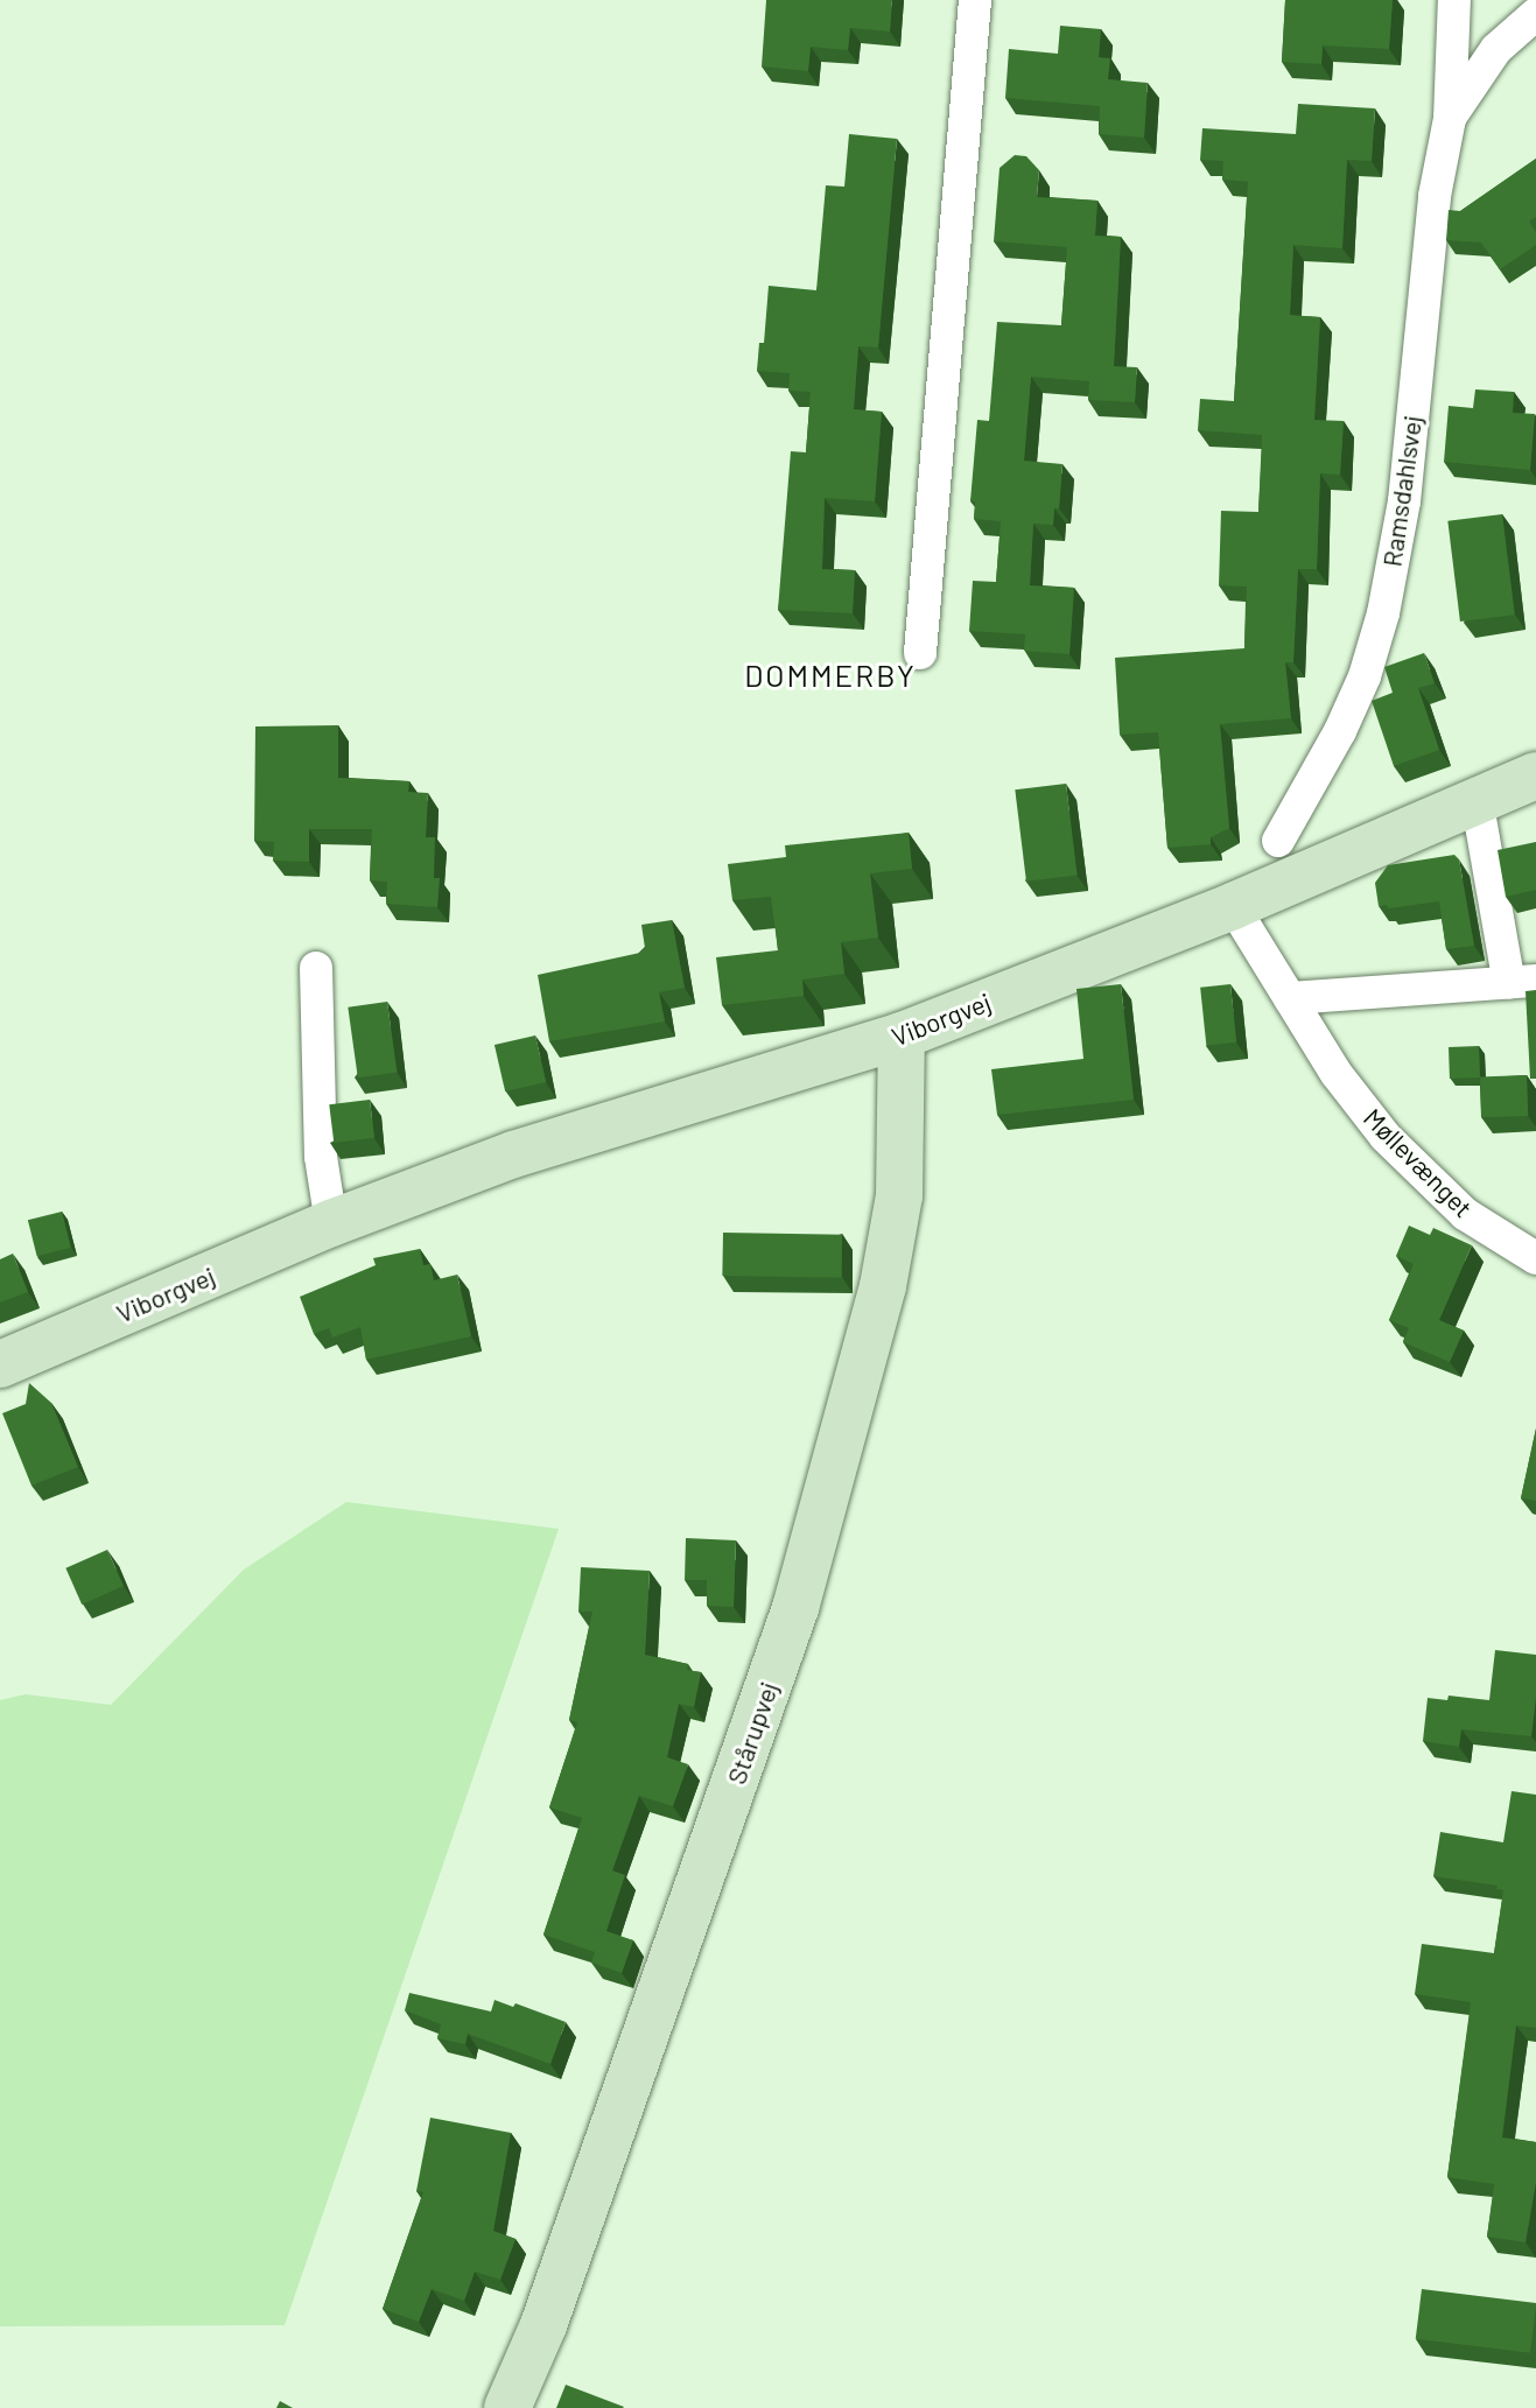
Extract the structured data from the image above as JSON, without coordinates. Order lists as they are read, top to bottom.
{
  "streets": {
    "street": [
      "Ramsdahlsvej",
      "Viborgvej",
      "Møllevænget",
      "Stårupvej"
    ]
  },
  "crossings": [
    ["Viborgvej", "Møllevænget"],
    ["Viborgvej", "Stårupvej"]
  ],
  "districts": ["DOMMERBY"]
}
